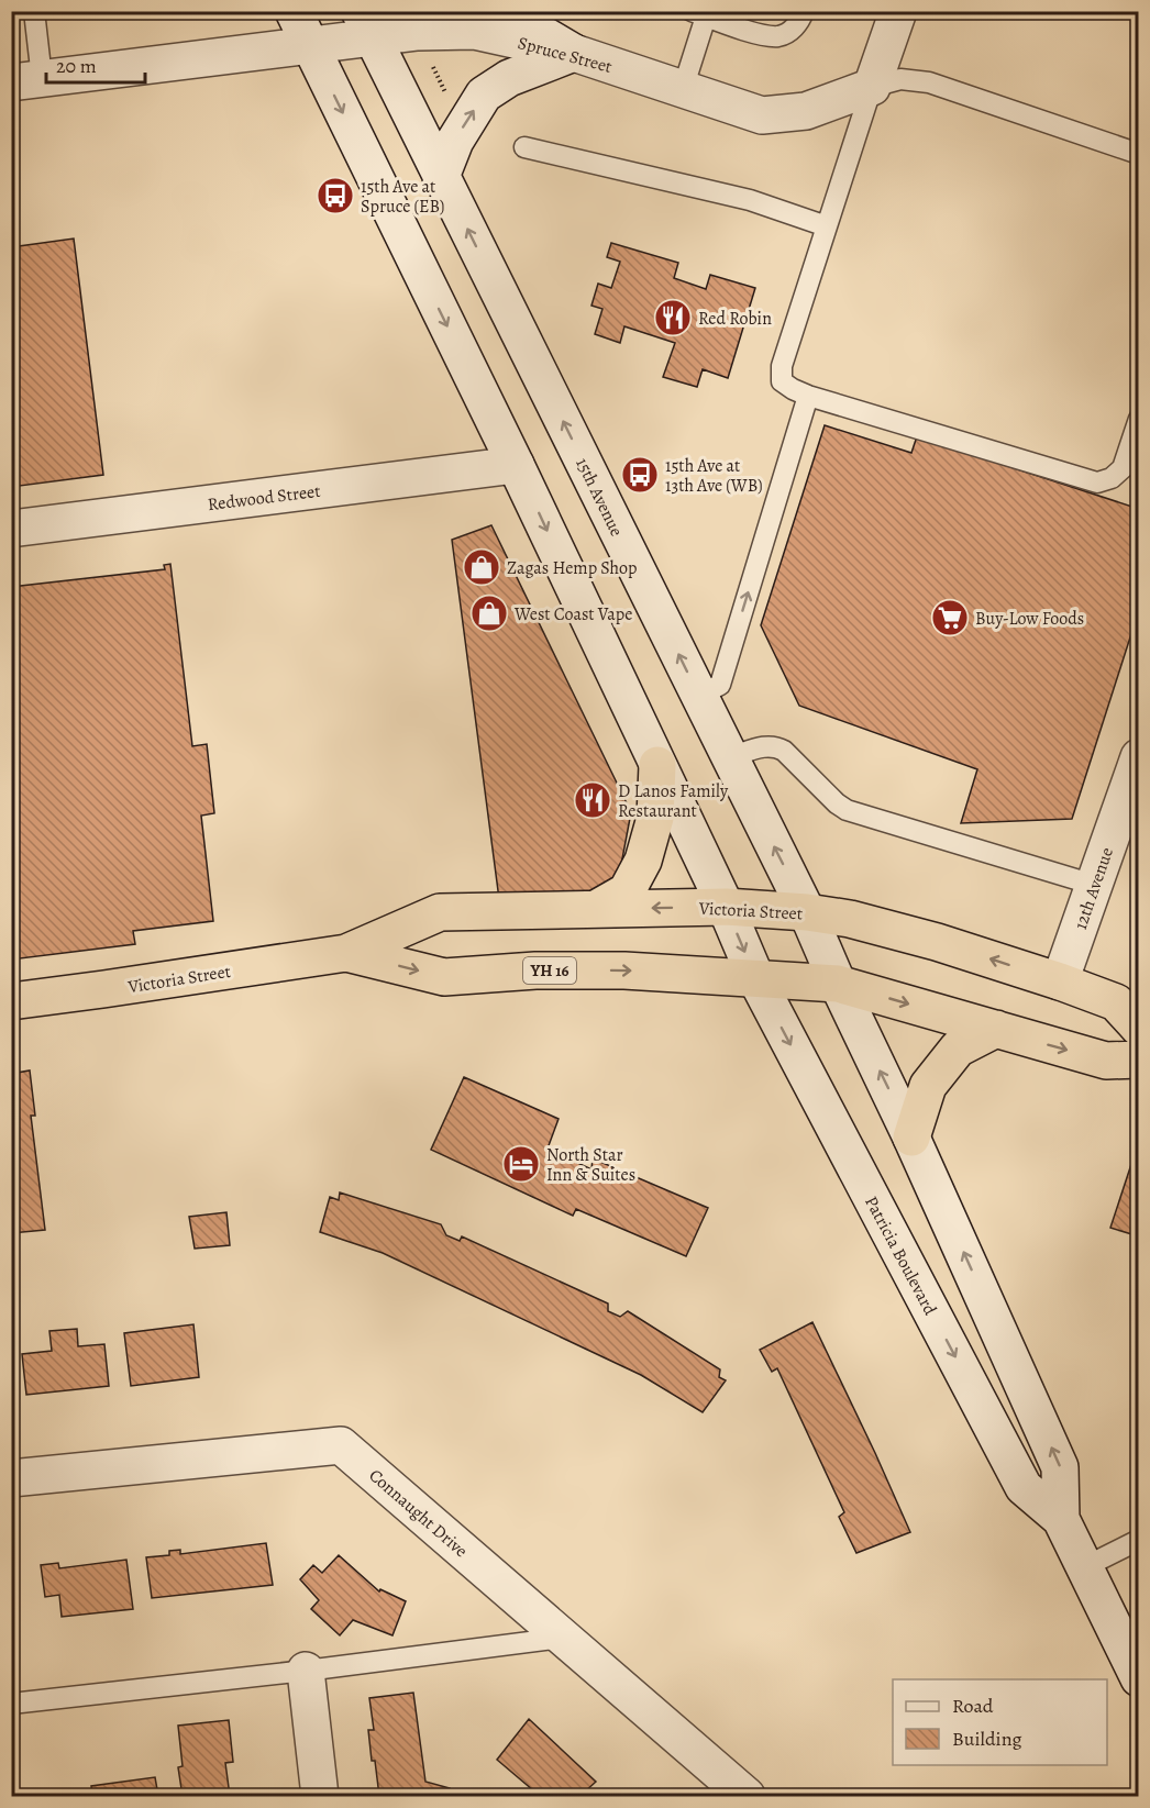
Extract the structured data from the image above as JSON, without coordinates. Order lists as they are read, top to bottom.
{
  "streets": {
    "highway": ["Victoria Street", "YH 16"],
    "main road": [
      "Spruce Street",
      "Redwood Street",
      "15th Avenue",
      "12th Avenue",
      "Patricia Boulevard",
      "Connaught Drive"
    ]
  },
  "crossings": [
    ["Spruce Street", "15th Avenue"],
    ["15th Avenue", "Victoria Street"],
    ["15th Avenue", "Patricia Boulevard"],
    ["12th Avenue", "Victoria Street"],
    ["Victoria Street", "Patricia Boulevard"]
  ],
  "places": {
    "bus stop": ["15th Ave at Spruce (EB)", "15th Ave at 13th Ave (WB)"],
    "restaurant": ["Red Robin", "D Lanos Family Restaurant"],
    "shop": ["Zagas Hemp Shop", "West Coast Vape"],
    "supermarket": ["Buy-Low Foods"],
    "hotel": ["North Star Inn & Suites"]
  },
  "legend": ["Road", "Building"],
  "scale_bar": "20 m"
}
